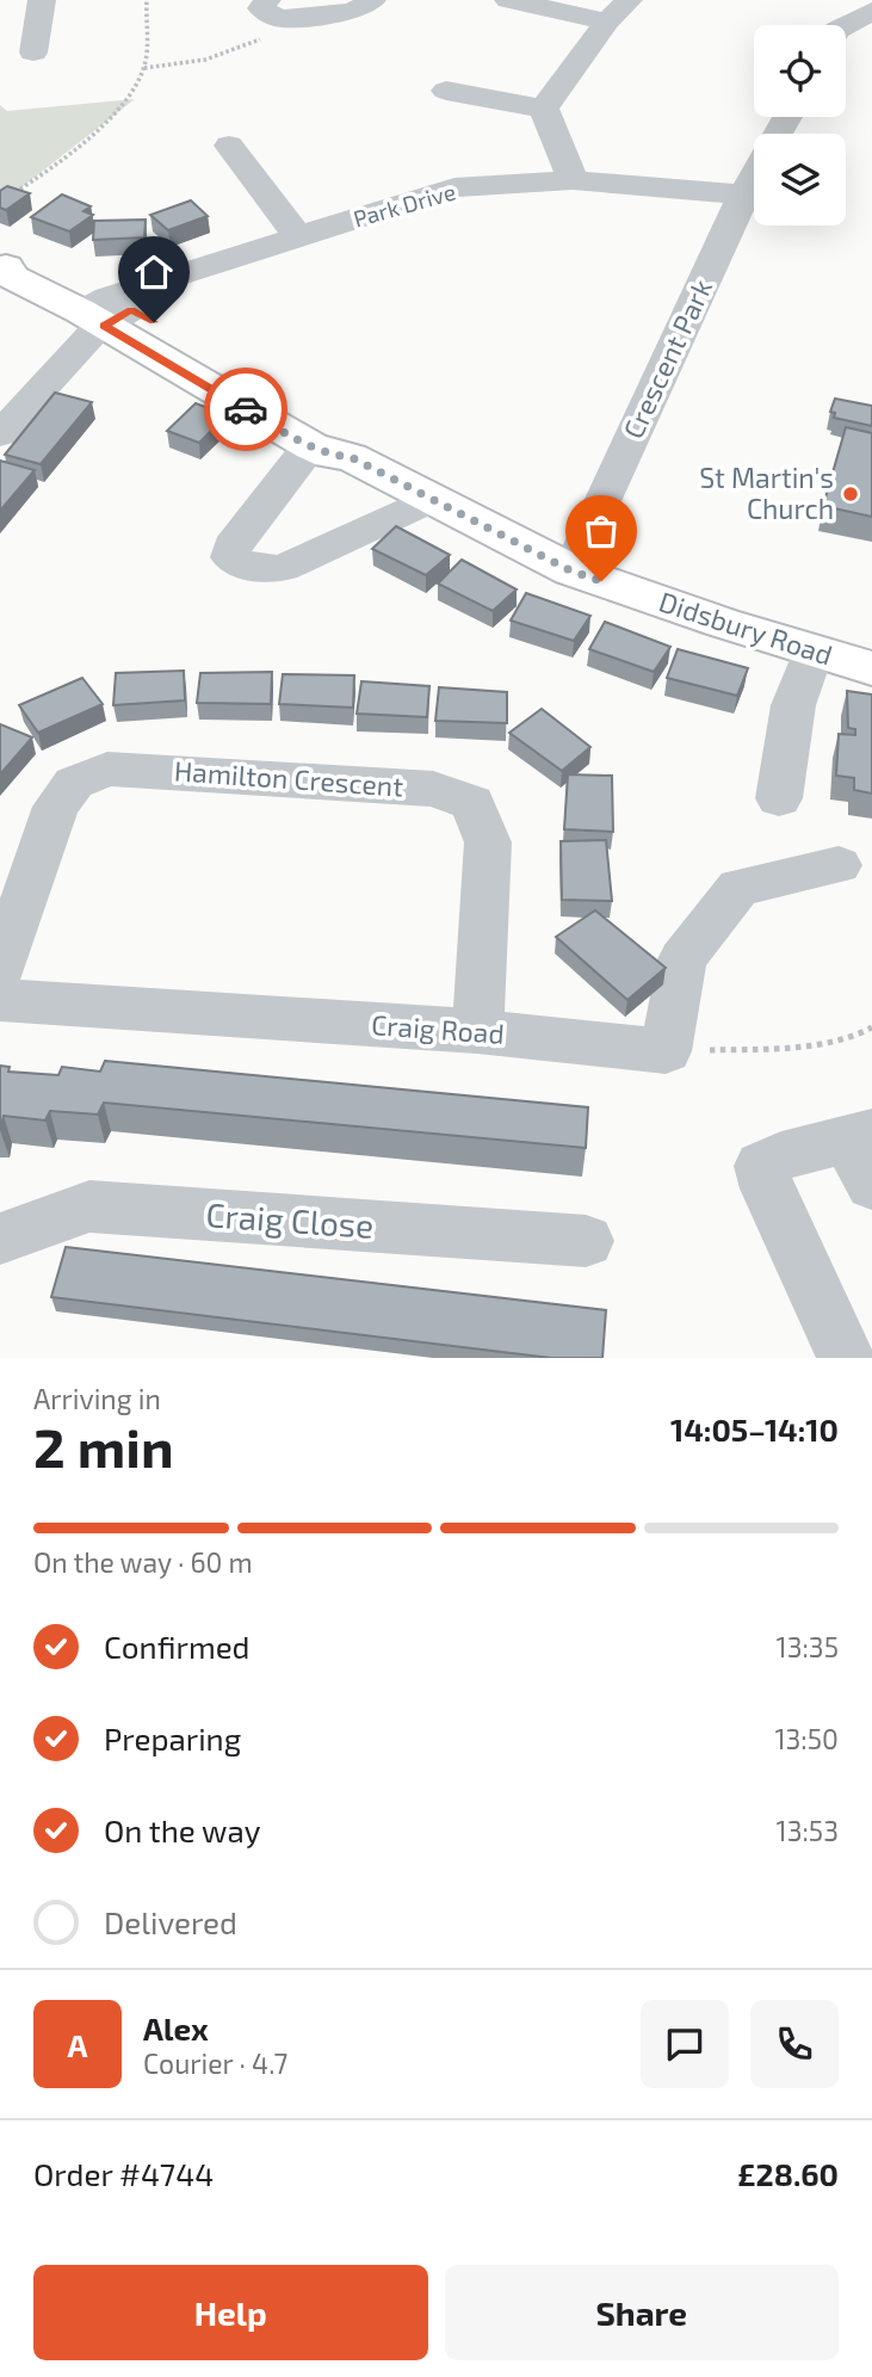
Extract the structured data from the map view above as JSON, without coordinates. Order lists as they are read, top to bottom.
{
  "streets": {
    "main road": ["Didsbury Road"],
    "street": [
      "Park Drive",
      "Crescent Park",
      "Hamilton Crescent",
      "Craig Road",
      "Craig Close"
    ]
  },
  "crossings": [
    ["Park Drive", "Crescent Park"],
    ["Park Drive", "Didsbury Road"],
    ["Crescent Park", "Didsbury Road"],
    ["Hamilton Crescent", "Craig Road"]
  ],
  "places": ["St Martin's Church"],
  "page": {
    "heading": ["2 min", "Arriving in", "14:05–14:10"],
    "panel": [
      "Alex",
      "Courier · 4.7",
      "Order #4744",
      "£28.60"
    ],
    "bar": "On the way · 60 m",
    "list": [
      ["Confirmed", "13:35"],
      ["Preparing", "13:50"],
      ["On the way", "13:53"],
      "Delivered"
    ],
    "round": "A",
    "buttons": ["Help", "Share"]
  }
}
